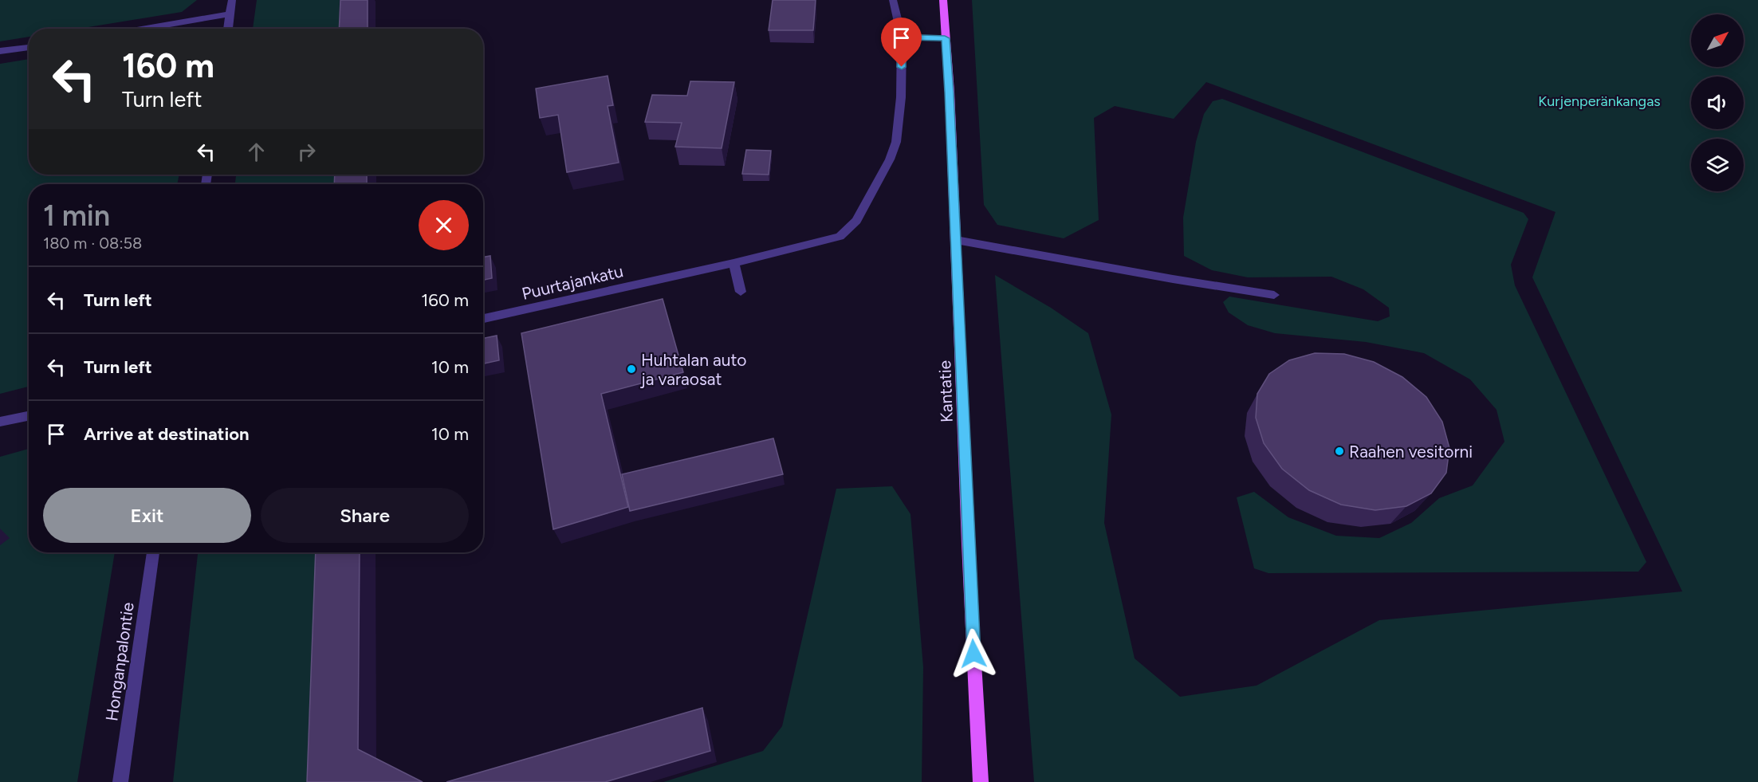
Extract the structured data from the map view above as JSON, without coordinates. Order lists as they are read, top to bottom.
{
  "streets": {
    "main road": ["Kantatie"],
    "street": ["Puurtajankatu", "Honganpalontie"]
  },
  "parks": ["Kurjenperänkangas"],
  "places": ["Huhtalan auto ja varaosat", "Raahen vesitorni"],
  "north": "top right",
  "page": {
    "turn": ["160 m", "Turn left"],
    "heading": ["1 min", "180 m · 08:58"],
    "list": [
      {
        "name": "Turn left",
        "value": "160 m"
      },
      {
        "name": "Turn left",
        "value": "10 m"
      },
      {
        "name": "Arrive at destination",
        "value": "10 m"
      }
    ],
    "buttons": ["Exit", "Share"]
  }
}
